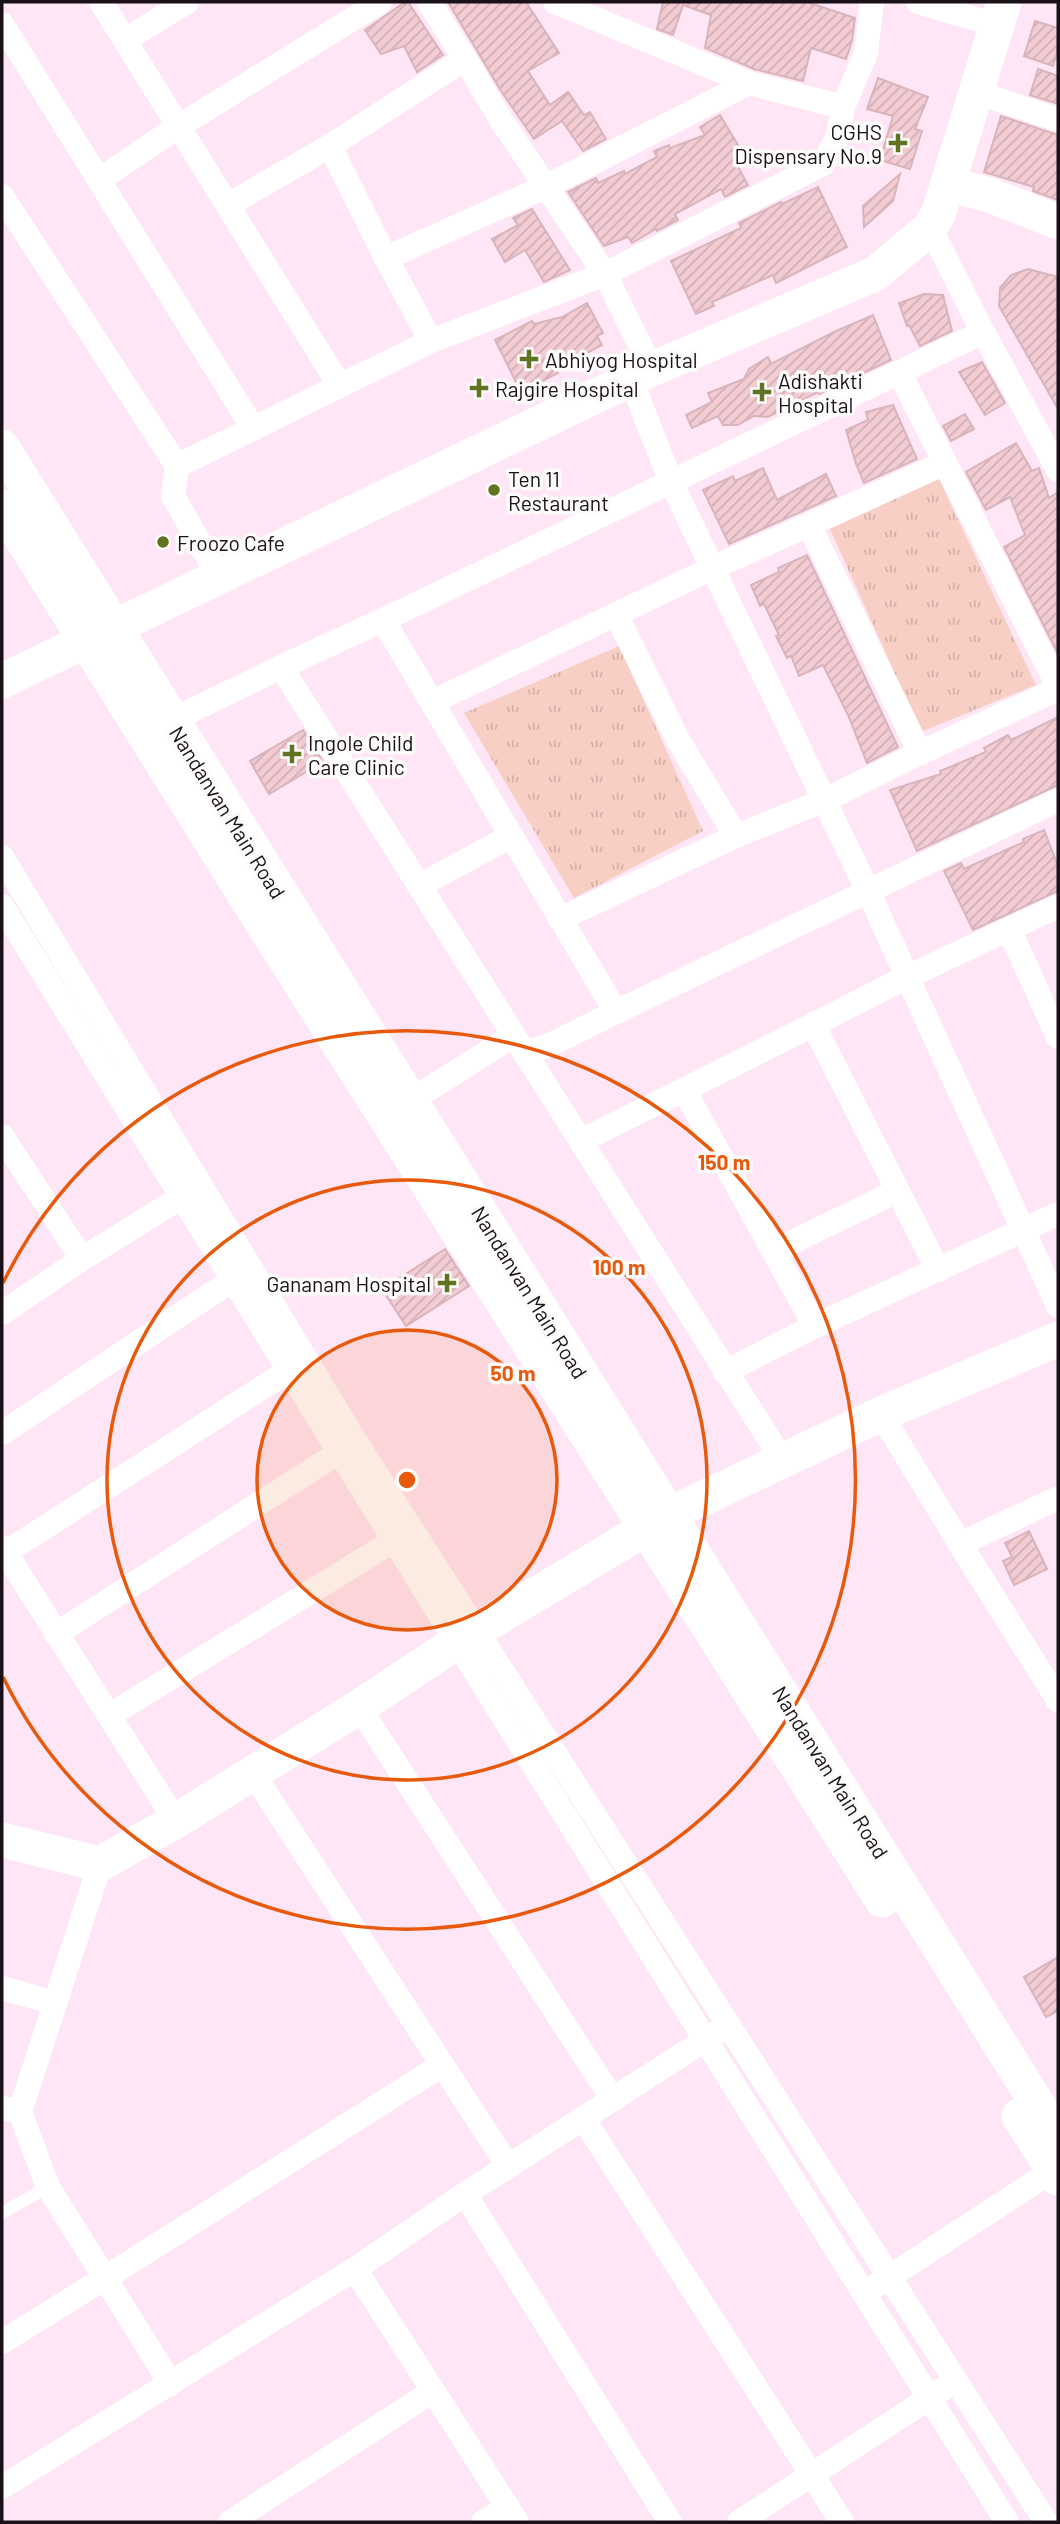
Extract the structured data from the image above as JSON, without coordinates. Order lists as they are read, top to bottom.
{
  "streets": {
    "main road": ["Nandanvan Main Road"]
  },
  "places": {
    "health": [
      "CGHS Dispensary No.9",
      "Abhiyog Hospital",
      "Rajgire Hospital",
      "Adishakti Hospital",
      "Ingole Child Care Clinic",
      "Gananam Hospital"
    ],
    "other": ["Ten 11 Restaurant", "Froozo Cafe"]
  },
  "rings": ["150 m", "100 m", "50 m"]
}
